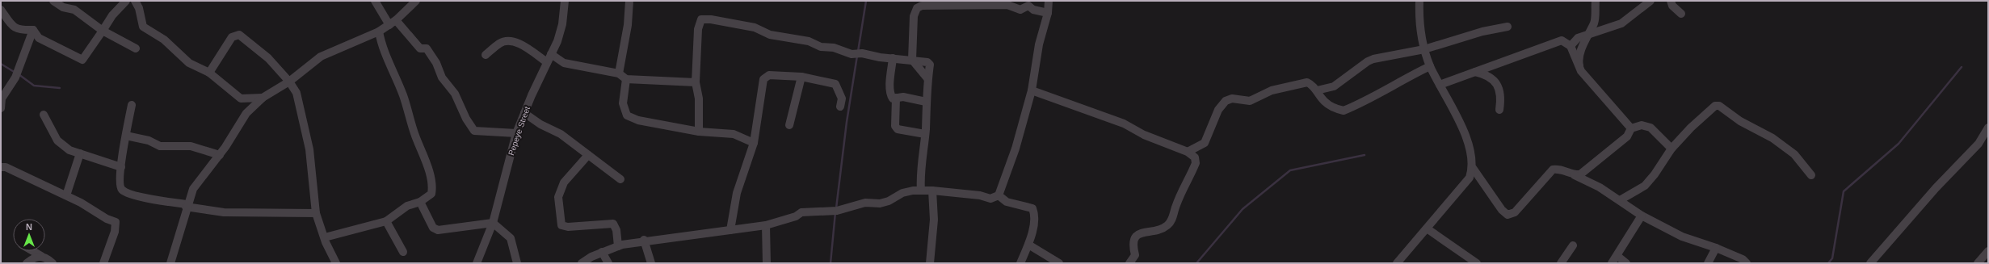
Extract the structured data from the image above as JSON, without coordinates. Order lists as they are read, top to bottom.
{
  "streets": {
    "street": ["Pepeye Street"]
  },
  "north": "top"
}
